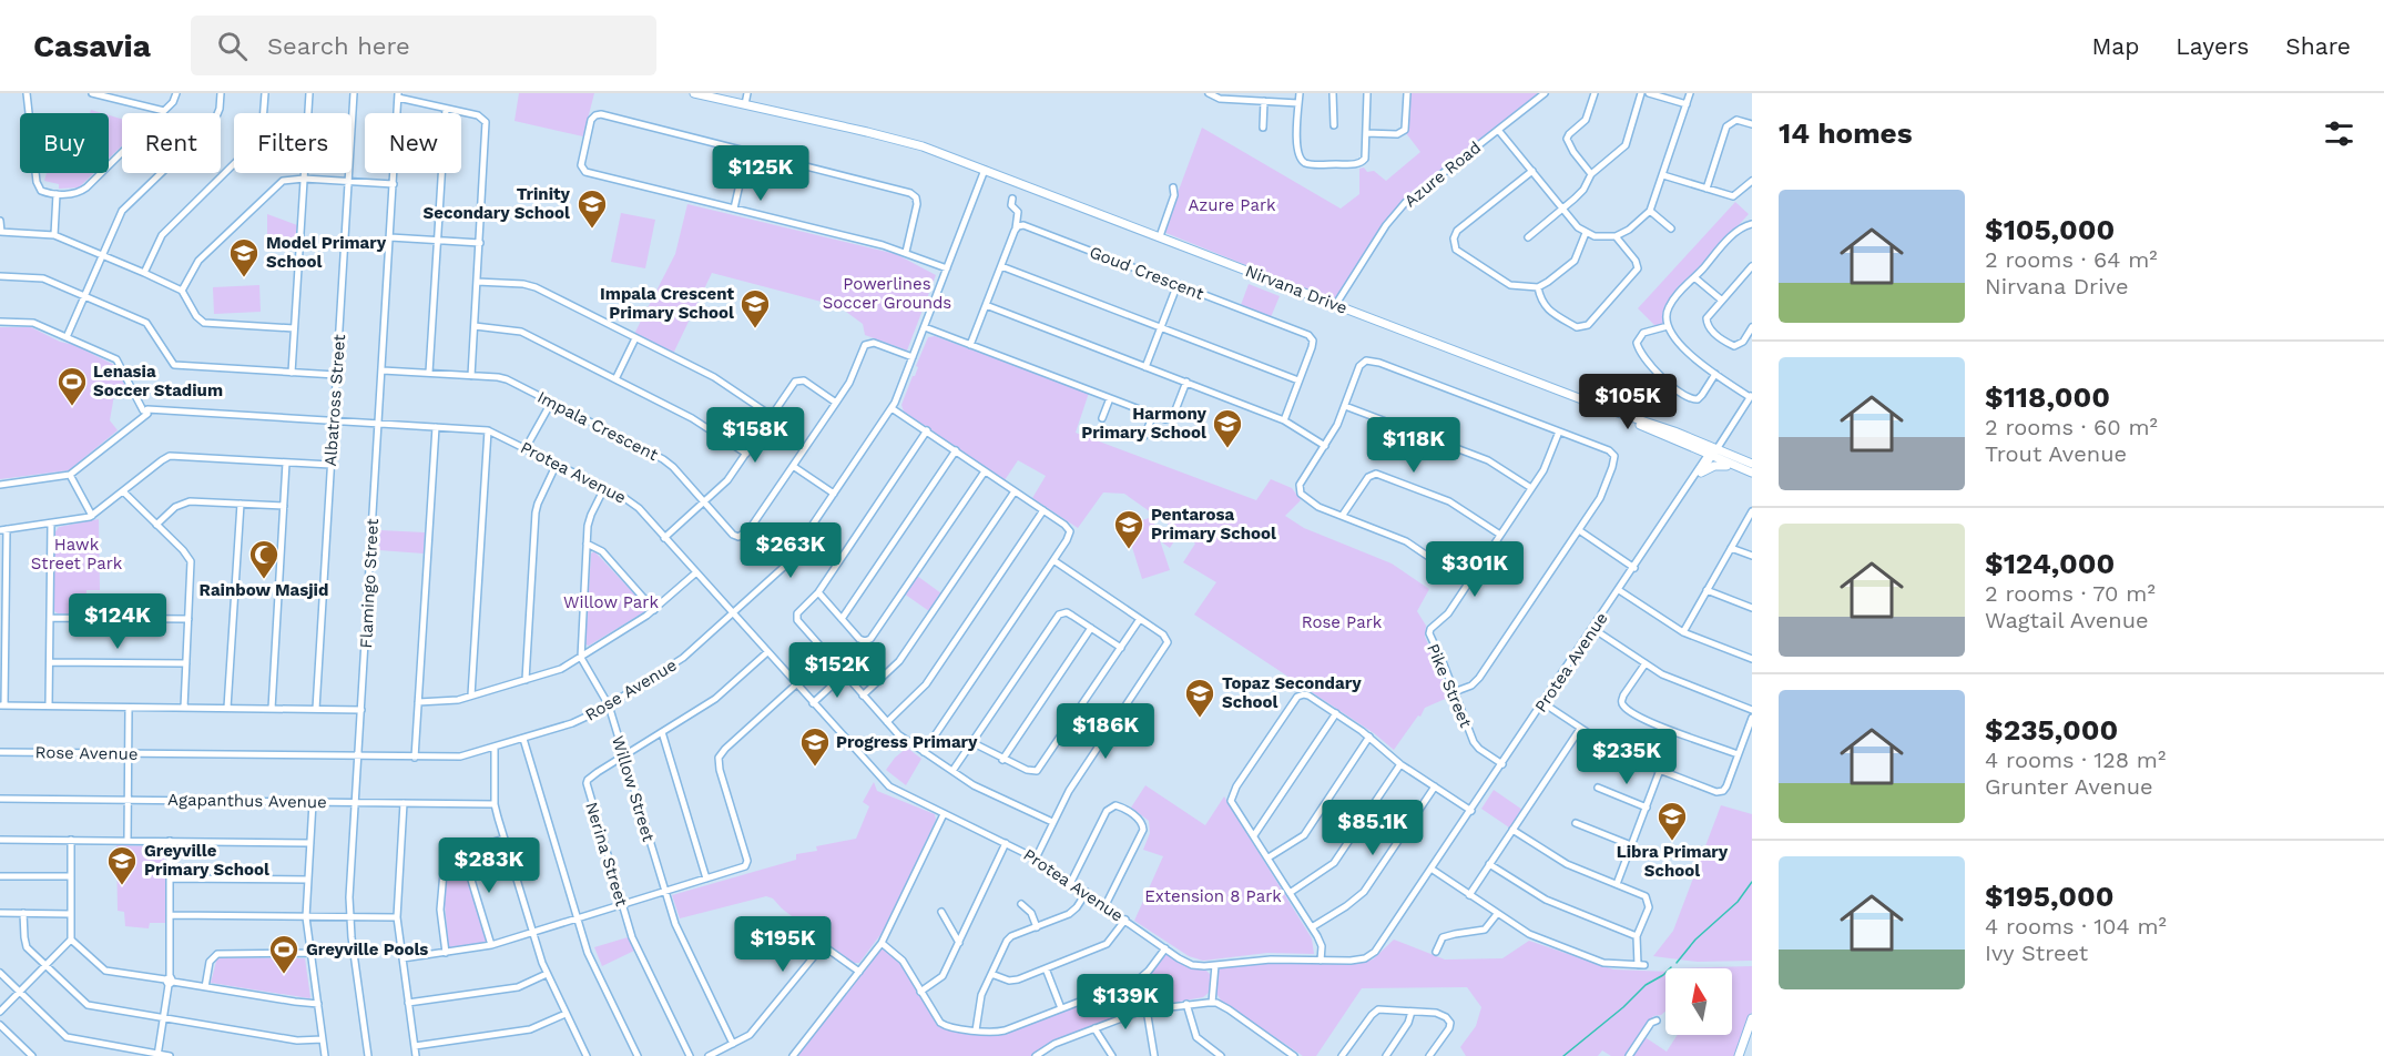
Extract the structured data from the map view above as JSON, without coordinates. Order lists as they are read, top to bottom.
{
  "streets": {
    "main road": ["Nirvana Drive"],
    "street": [
      "Azure Road",
      "Goud Crescent",
      "Albatross Street",
      "Impala Crescent",
      "Protea Avenue",
      "Flamingo Street",
      "Pike Street",
      "Rose Avenue",
      "Willow Street",
      "Agapanthus Avenue",
      "Nerina Street"
    ]
  },
  "crossings": [
    ["Azure Road", "Nirvana Drive"],
    ["Nirvana Drive", "Protea Avenue"],
    ["Nirvana Drive", "Rose Avenue"],
    ["Albatross Street", "Protea Avenue"],
    ["Impala Crescent", "Flamingo Street"],
    ["Impala Crescent", "Rose Avenue"],
    ["Protea Avenue", "Flamingo Street"],
    ["Protea Avenue", "Pike Street"],
    ["Protea Avenue", "Rose Avenue"],
    ["Protea Avenue", "Nerina Street"],
    ["Flamingo Street", "Rose Avenue"],
    ["Flamingo Street", "Agapanthus Avenue"],
    ["Rose Avenue", "Willow Street"],
    ["Willow Street", "Nerina Street"]
  ],
  "parks": [
    "Azure Park",
    "Powerlines Soccer Grounds",
    "Hawk Street Park",
    "Willow Park",
    "Rose Park",
    "Extension 8 Park"
  ],
  "places": {
    "school or university": [
      "Trinity Secondary School",
      "Model Primary School",
      "Impala Crescent Primary School",
      "Harmony Primary School",
      "Pentarosa Primary School",
      "Topaz Secondary School",
      "Progress Primary",
      "Libra Primary School",
      "Greyville Primary School"
    ],
    "sports": ["Lenasia Soccer Stadium", "Greyville Pools"],
    "mosque": ["Rainbow Masjid"]
  },
  "north": "top",
  "page": {
    "header": "Casavia",
    "search": "Search here",
    "nav": ["Map", "Layers", "Share"],
    "heading": "14 homes",
    "chip": [
      "Buy",
      "Rent",
      "Filters",
      "New"
    ],
    "price": [
      "$125K",
      "$105K",
      "$158K",
      "$118K",
      "$263K",
      "$301K",
      "$124K",
      "$152K",
      "$186K",
      "$235K",
      "$85.1K",
      "$283K",
      "$195K",
      "$139K"
    ],
    "list": [
      {
        "name": "$105,000",
        "note": "2 rooms · 64 m² · Nirvana Drive"
      },
      {
        "name": "$118,000",
        "note": "2 rooms · 60 m² · Trout Avenue"
      },
      {
        "name": "$124,000",
        "note": "2 rooms · 70 m² · Wagtail Avenue"
      },
      {
        "name": "$235,000",
        "note": "4 rooms · 128 m² · Grunter Avenue"
      },
      {
        "name": "$195,000",
        "note": "4 rooms · 104 m² · Ivy Street"
      }
    ]
  }
}
